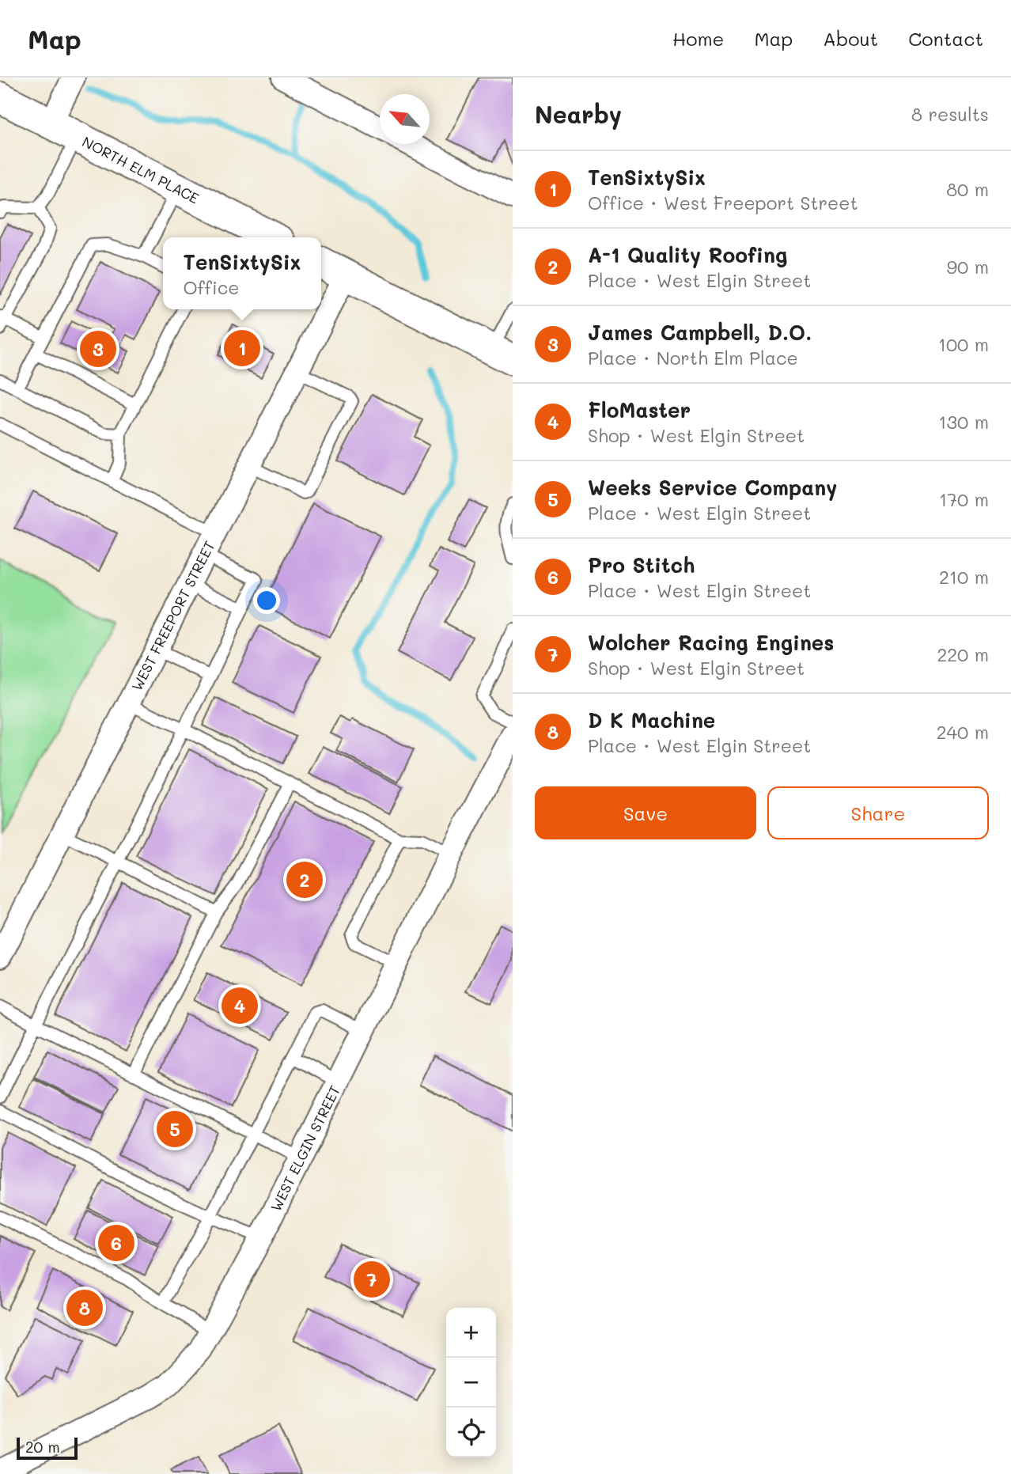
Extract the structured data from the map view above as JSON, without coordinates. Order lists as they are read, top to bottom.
{
  "streets": {
    "main road": ["NORTH ELM PLACE"],
    "street": ["WEST FREEPORT STREET", "WEST ELGIN STREET"]
  },
  "scale_bar": "20 m",
  "north": "top left",
  "page": {
    "header": "Map",
    "nav": [
      "Home",
      "Map",
      "About",
      "Contact"
    ],
    "heading": ["Nearby", "8 results"],
    "list": [
      {
        "mark": "1",
        "name": "TenSixtySix",
        "note": "Office · West Freeport Street",
        "value": "80 m"
      },
      {
        "mark": "2",
        "name": "A-1 Quality Roofing",
        "note": "Place · West Elgin Street",
        "value": "90 m"
      },
      {
        "mark": "3",
        "name": "James Campbell, D.O.",
        "note": "Place · North Elm Place",
        "value": "100 m"
      },
      {
        "mark": "4",
        "name": "FloMaster",
        "note": "Shop · West Elgin Street",
        "value": "130 m"
      },
      {
        "mark": "5",
        "name": "Weeks Service Company",
        "note": "Place · West Elgin Street",
        "value": "170 m"
      },
      {
        "mark": "6",
        "name": "Pro Stitch",
        "note": "Place · West Elgin Street",
        "value": "210 m"
      },
      {
        "mark": "7",
        "name": "Wolcher Racing Engines",
        "note": "Shop · West Elgin Street",
        "value": "220 m"
      },
      {
        "mark": "8",
        "name": "D K Machine",
        "note": "Place · West Elgin Street",
        "value": "240 m"
      }
    ],
    "popup": ["TenSixtySix", "Office"],
    "pins": [
      "1",
      "3",
      "2",
      "4",
      "5",
      "6",
      "7",
      "8"
    ],
    "buttons": ["Save", "Share"],
    "map_buttons": ["+", "−"],
    "scale": "20 m"
  }
}
